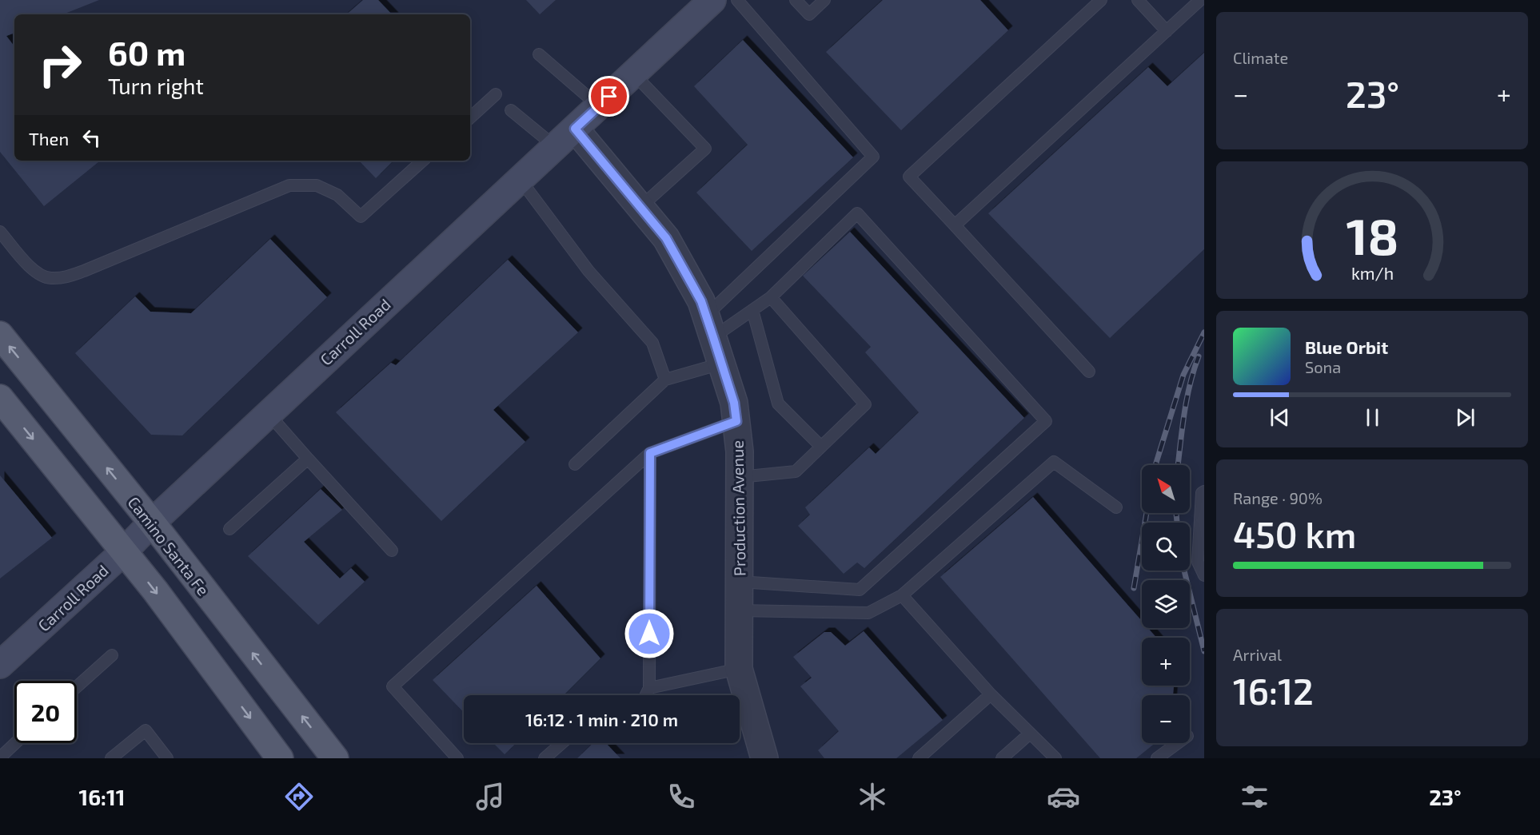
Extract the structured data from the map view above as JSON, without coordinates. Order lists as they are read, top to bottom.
{
  "streets": {
    "main road": ["Carroll Road", "Camino Santa Fe"],
    "street": ["Production Avenue"]
  },
  "crossings": [
    ["Carroll Road", "Production Avenue"],
    ["Carroll Road", "Camino Santa Fe"]
  ],
  "north": "top left",
  "page": {
    "tile": [
      "Climate",
      ["Range · 90%", "450 km"],
      ["Arrival", "16:12"]
    ],
    "turn": ["60 m", "Turn right"],
    "heat": ["−", "23°", "+"],
    "then": "Then",
    "song": ["Blue Orbit", "Sona"],
    "map_buttons": ["+", "−"],
    "limit": "20",
    "trip": "16:12 · 1 min · 210 m",
    "tabs": ["16:11", "23°"],
    "gauge": ["18", "km/h"]
  }
}
